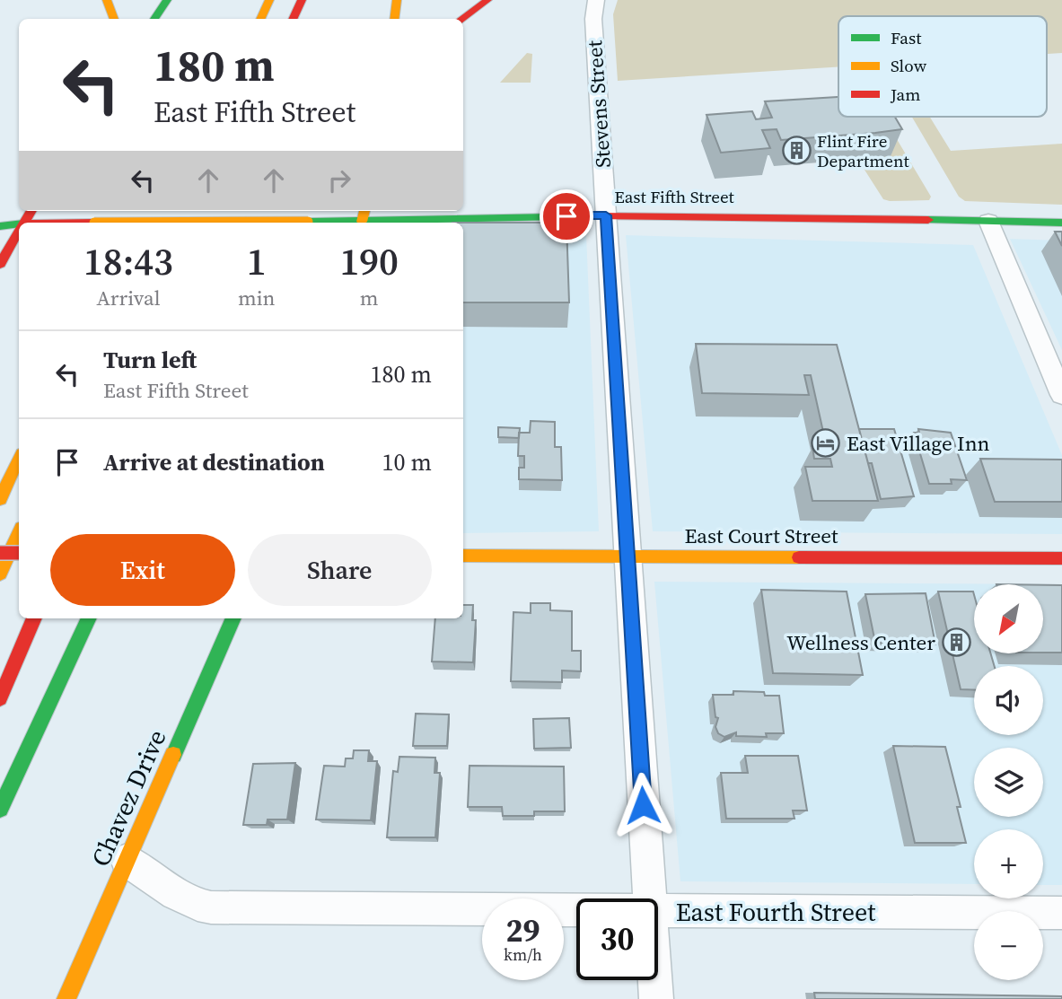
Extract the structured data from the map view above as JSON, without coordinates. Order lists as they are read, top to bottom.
{
  "streets": {
    "main road": ["East Fifth Street", "East Court Street", "Chavez Drive"],
    "street": ["Stevens Street", "East Fourth Street"]
  },
  "crossings": [
    ["Stevens Street", "East Fifth Street"],
    ["Stevens Street", "East Court Street"],
    ["Chavez Drive", "East Fourth Street"]
  ],
  "places": {
    "building": ["Flint Fire Department", "Wellness Center"],
    "hotel": ["East Village Inn"]
  },
  "legend": ["Fast", "Slow", "Jam"],
  "north": "bottom left",
  "page": {
    "turn": ["180 m", "East Fifth Street"],
    "eta": [
      "18:43",
      "Arrival",
      "1",
      "min",
      "190",
      "m"
    ],
    "list": [
      {
        "name": "Turn left",
        "note": "East Fifth Street",
        "value": "180 m"
      },
      {
        "name": "Arrive at destination",
        "value": "10 m"
      }
    ],
    "buttons": ["Exit", "Share"],
    "map_buttons": ["+", "−"],
    "speed": "29 km/h",
    "limit": "30"
  }
}
